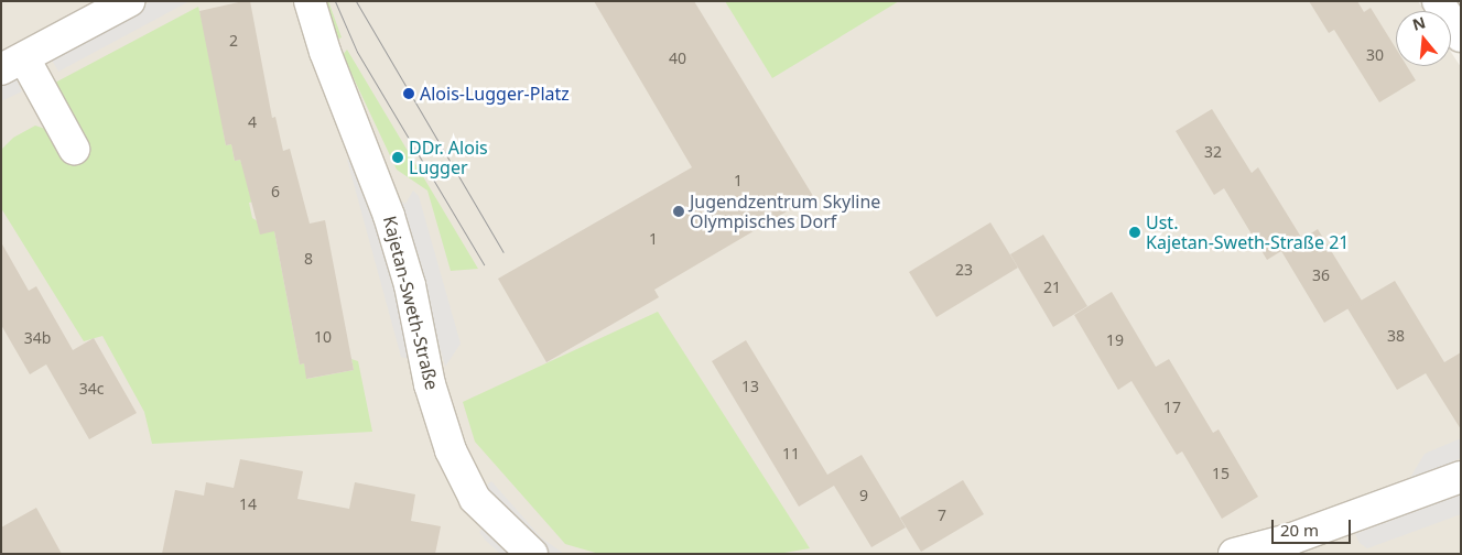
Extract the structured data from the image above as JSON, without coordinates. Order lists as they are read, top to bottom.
{
  "streets": {
    "street": ["Kajetan-Sweth-Straße"]
  },
  "places": [
    "Alois-Lugger-Platz",
    "DDr. Alois Lugger",
    "Jugendzentrum Skyline Olympisches Dorf",
    "Ust. Kajetan-Sweth-Straße 21"
  ],
  "house_numbers": [
    "2",
    "30",
    "40",
    "4",
    "32",
    "1",
    "6",
    "1",
    "8",
    "23",
    "36",
    "21",
    "38",
    "10",
    "34b",
    "19",
    "13",
    "34c",
    "17",
    "11",
    "15",
    "9",
    "14",
    "7"
  ],
  "scale_bar": "20 m",
  "north": "top"
}
